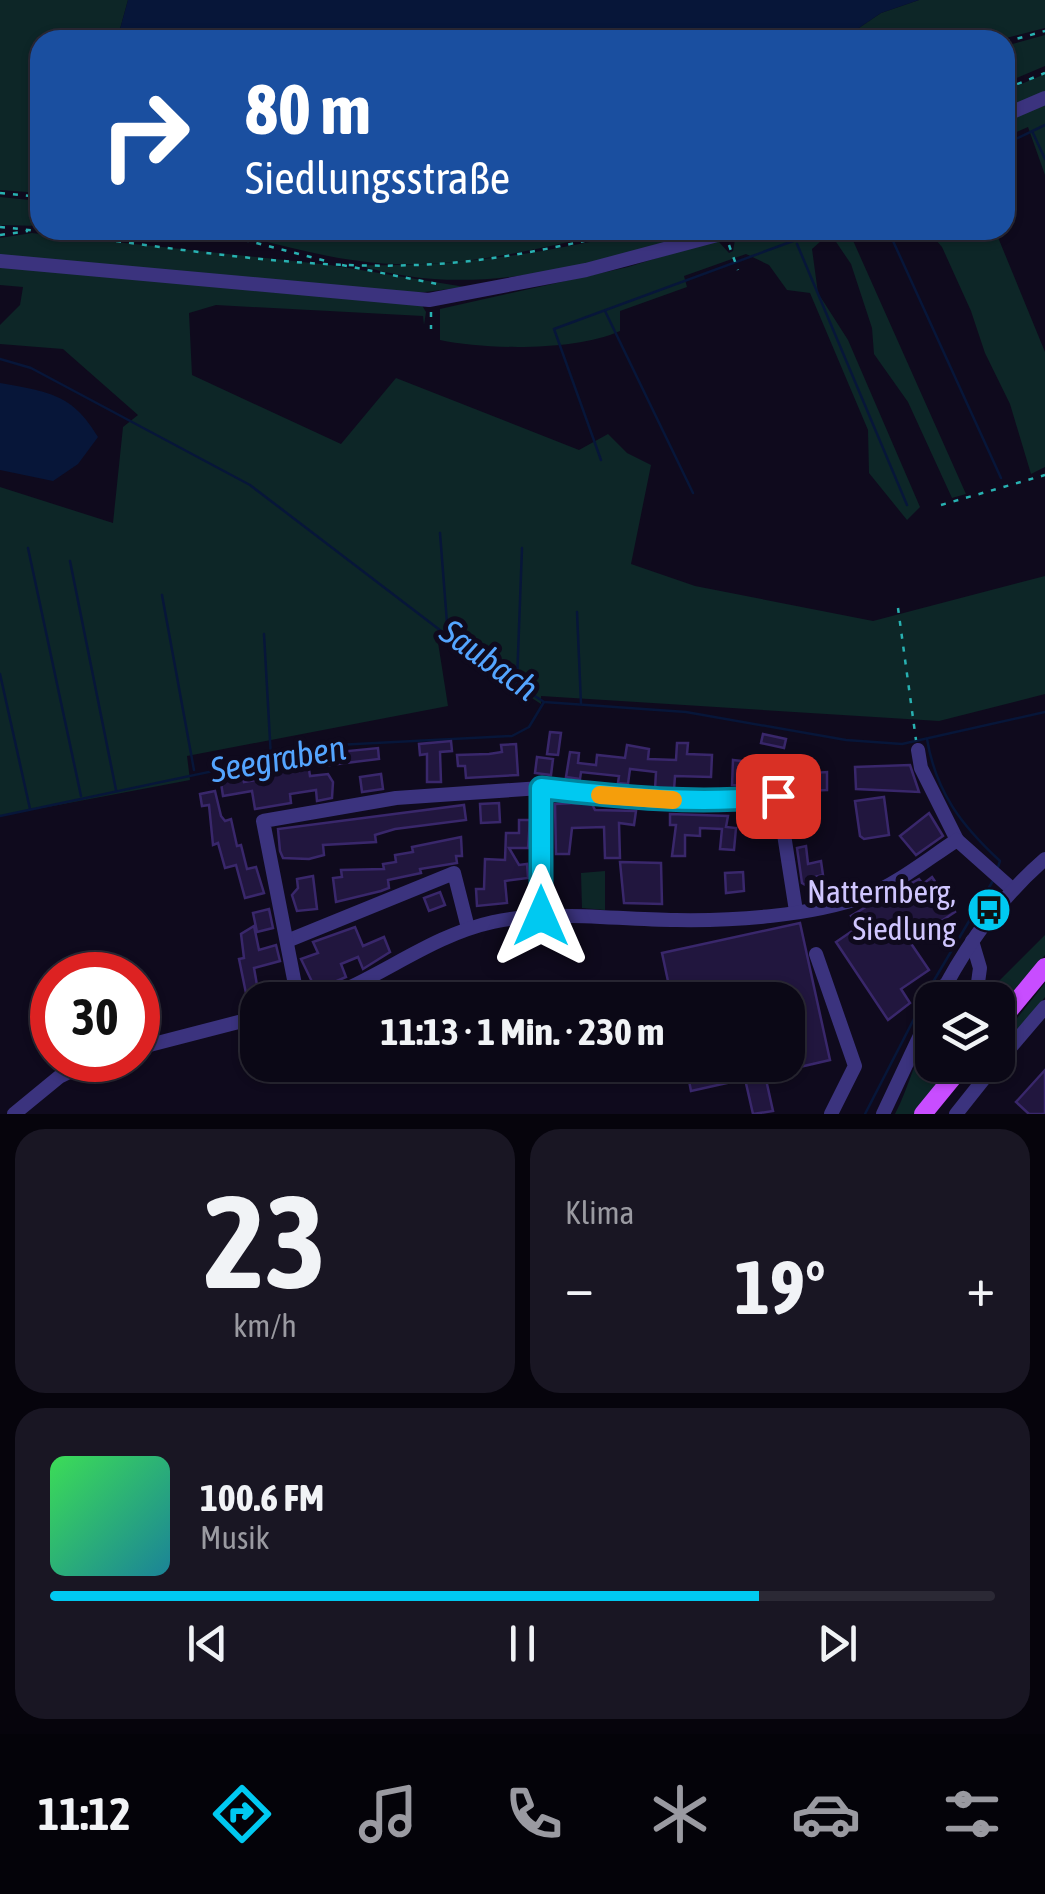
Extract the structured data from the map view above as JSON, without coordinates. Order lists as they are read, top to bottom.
{
  "water": ["Saubach", "Seegraben"],
  "places": {
    "bus stop": ["Natternberg, Siedlung"]
  },
  "page": {
    "turn": ["80 m", "Siedlungsstraße"],
    "limit": "30",
    "trip": "11:13 · 1 Min. · 230 m",
    "tile": [
      ["23", "km/h"],
      "Klima"
    ],
    "heat": ["−", "19°", "+"],
    "song": ["100.6 FM", "Musik"],
    "tabs": "11:12"
  }
}
